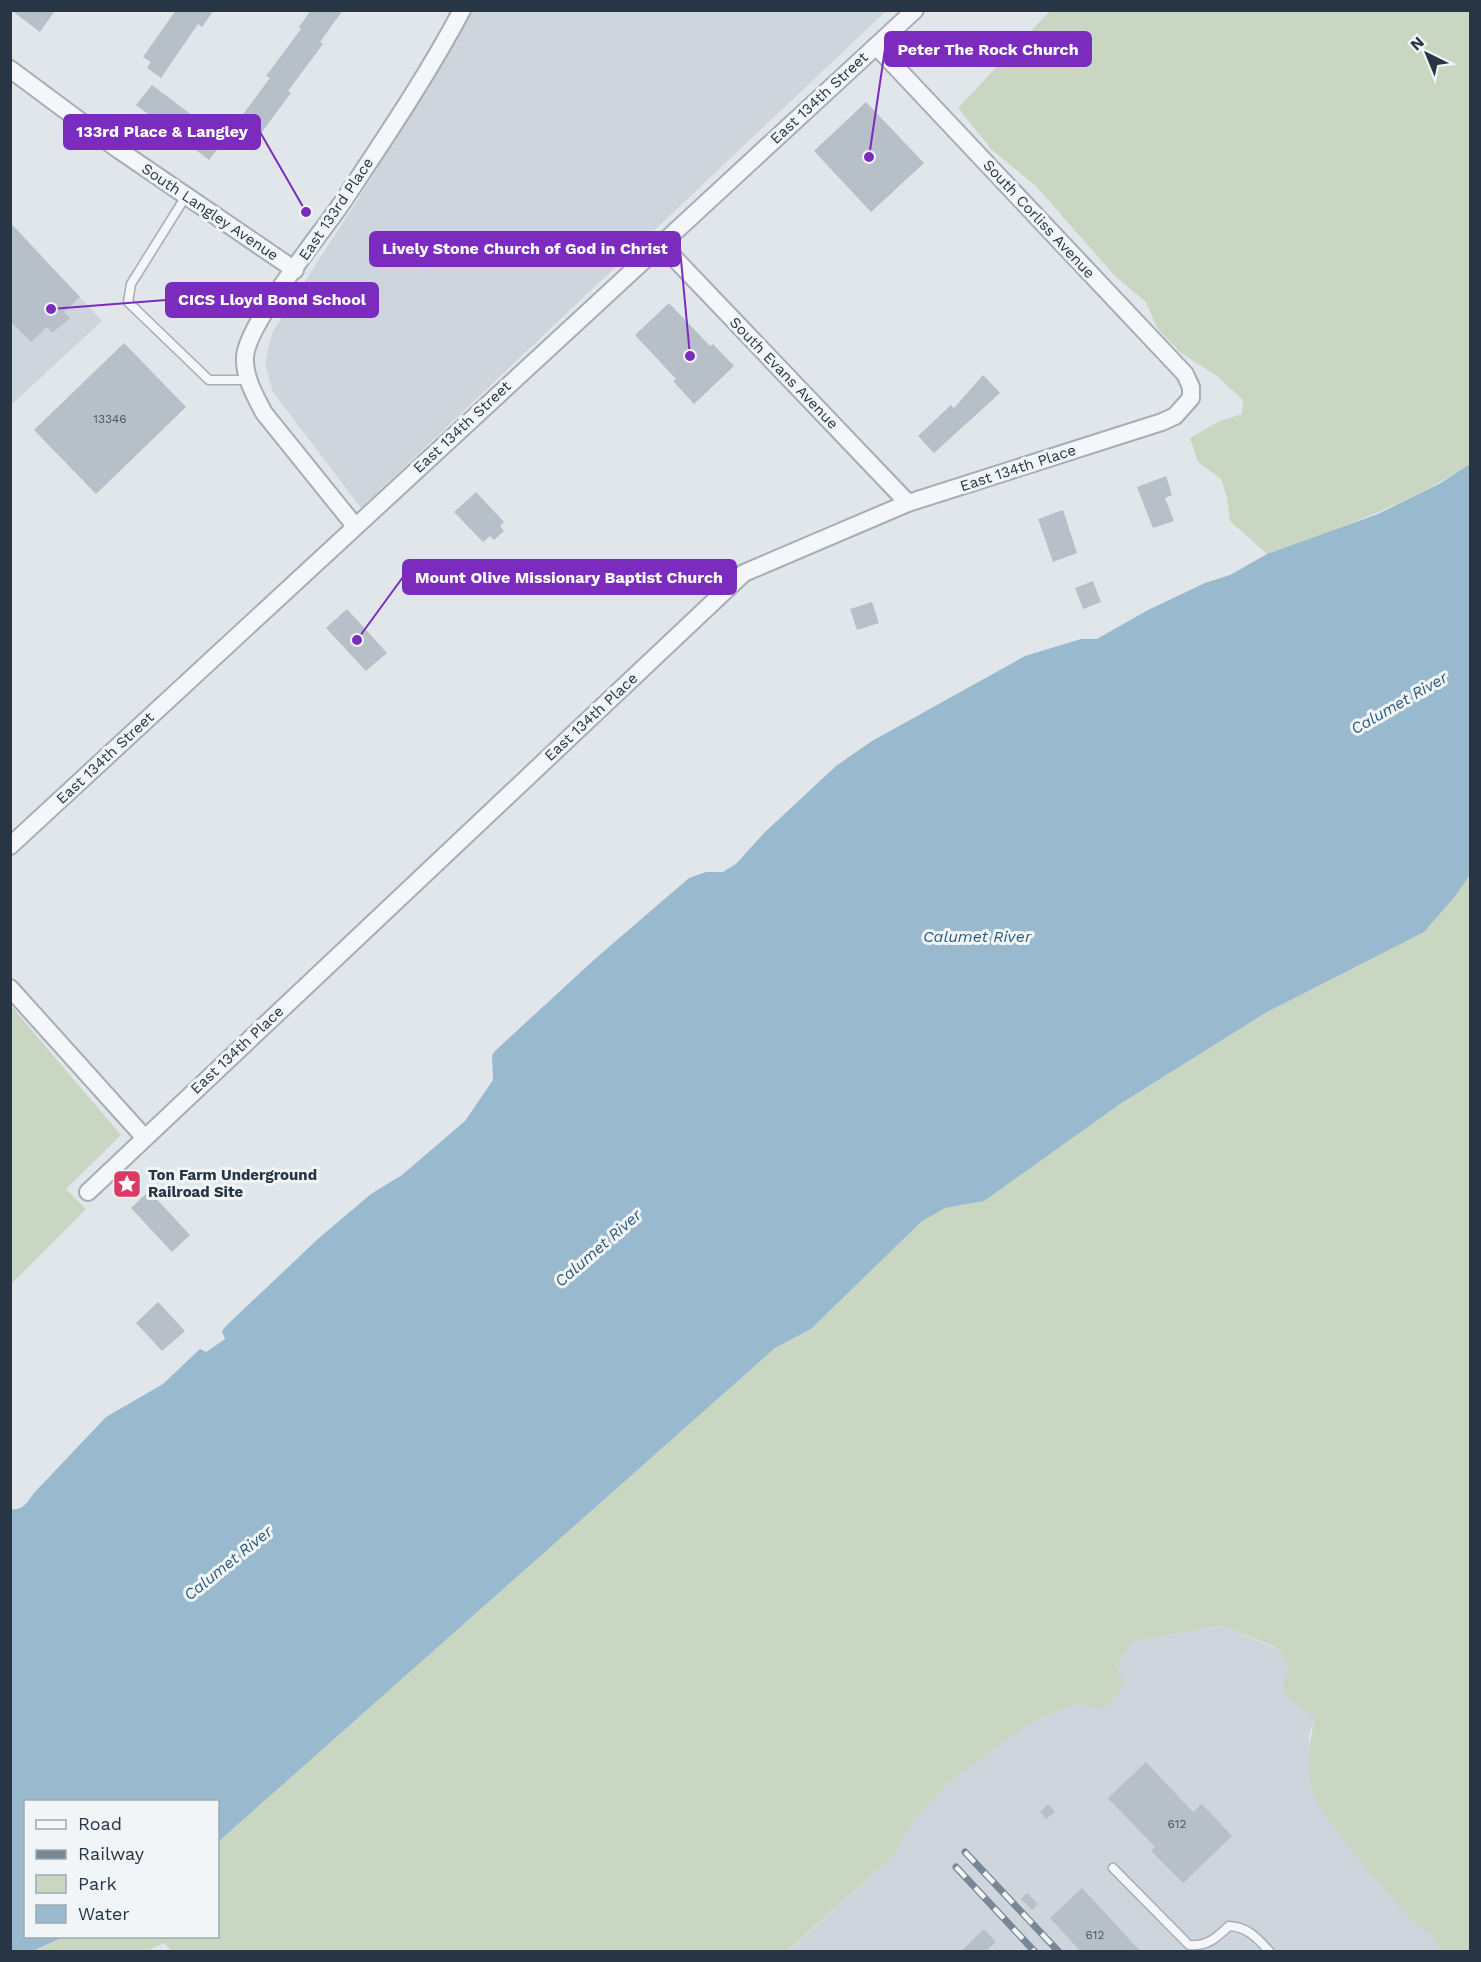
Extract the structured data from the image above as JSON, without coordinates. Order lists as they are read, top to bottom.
{
  "streets": {
    "street": [
      "East 134th Street",
      "East 133rd Place",
      "South Langley Avenue",
      "South Corliss Avenue",
      "South Evans Avenue",
      "East 134th Place"
    ]
  },
  "crossings": [
    ["East 134th Street", "East 133rd Place"],
    ["East 134th Street", "South Corliss Avenue"],
    ["East 134th Street", "South Evans Avenue"],
    ["East 133rd Place", "South Langley Avenue"],
    ["South Corliss Avenue", "East 134th Place"],
    ["South Evans Avenue", "East 134th Place"]
  ],
  "water": ["Calumet River"],
  "places": {
    "other": [
      "Peter The Rock Church",
      "133rd Place & Langley",
      "CICS Lloyd Bond School",
      "Lively Stone Church of God in Christ",
      "Mount Olive Missionary Baptist Church"
    ],
    "place": ["Ton Farm Underground Railroad Site"]
  },
  "house_numbers": ["13346", "612", "612"],
  "legend": [
    "Road",
    "Railway",
    "Park",
    "Water"
  ],
  "north": "top left"
}
